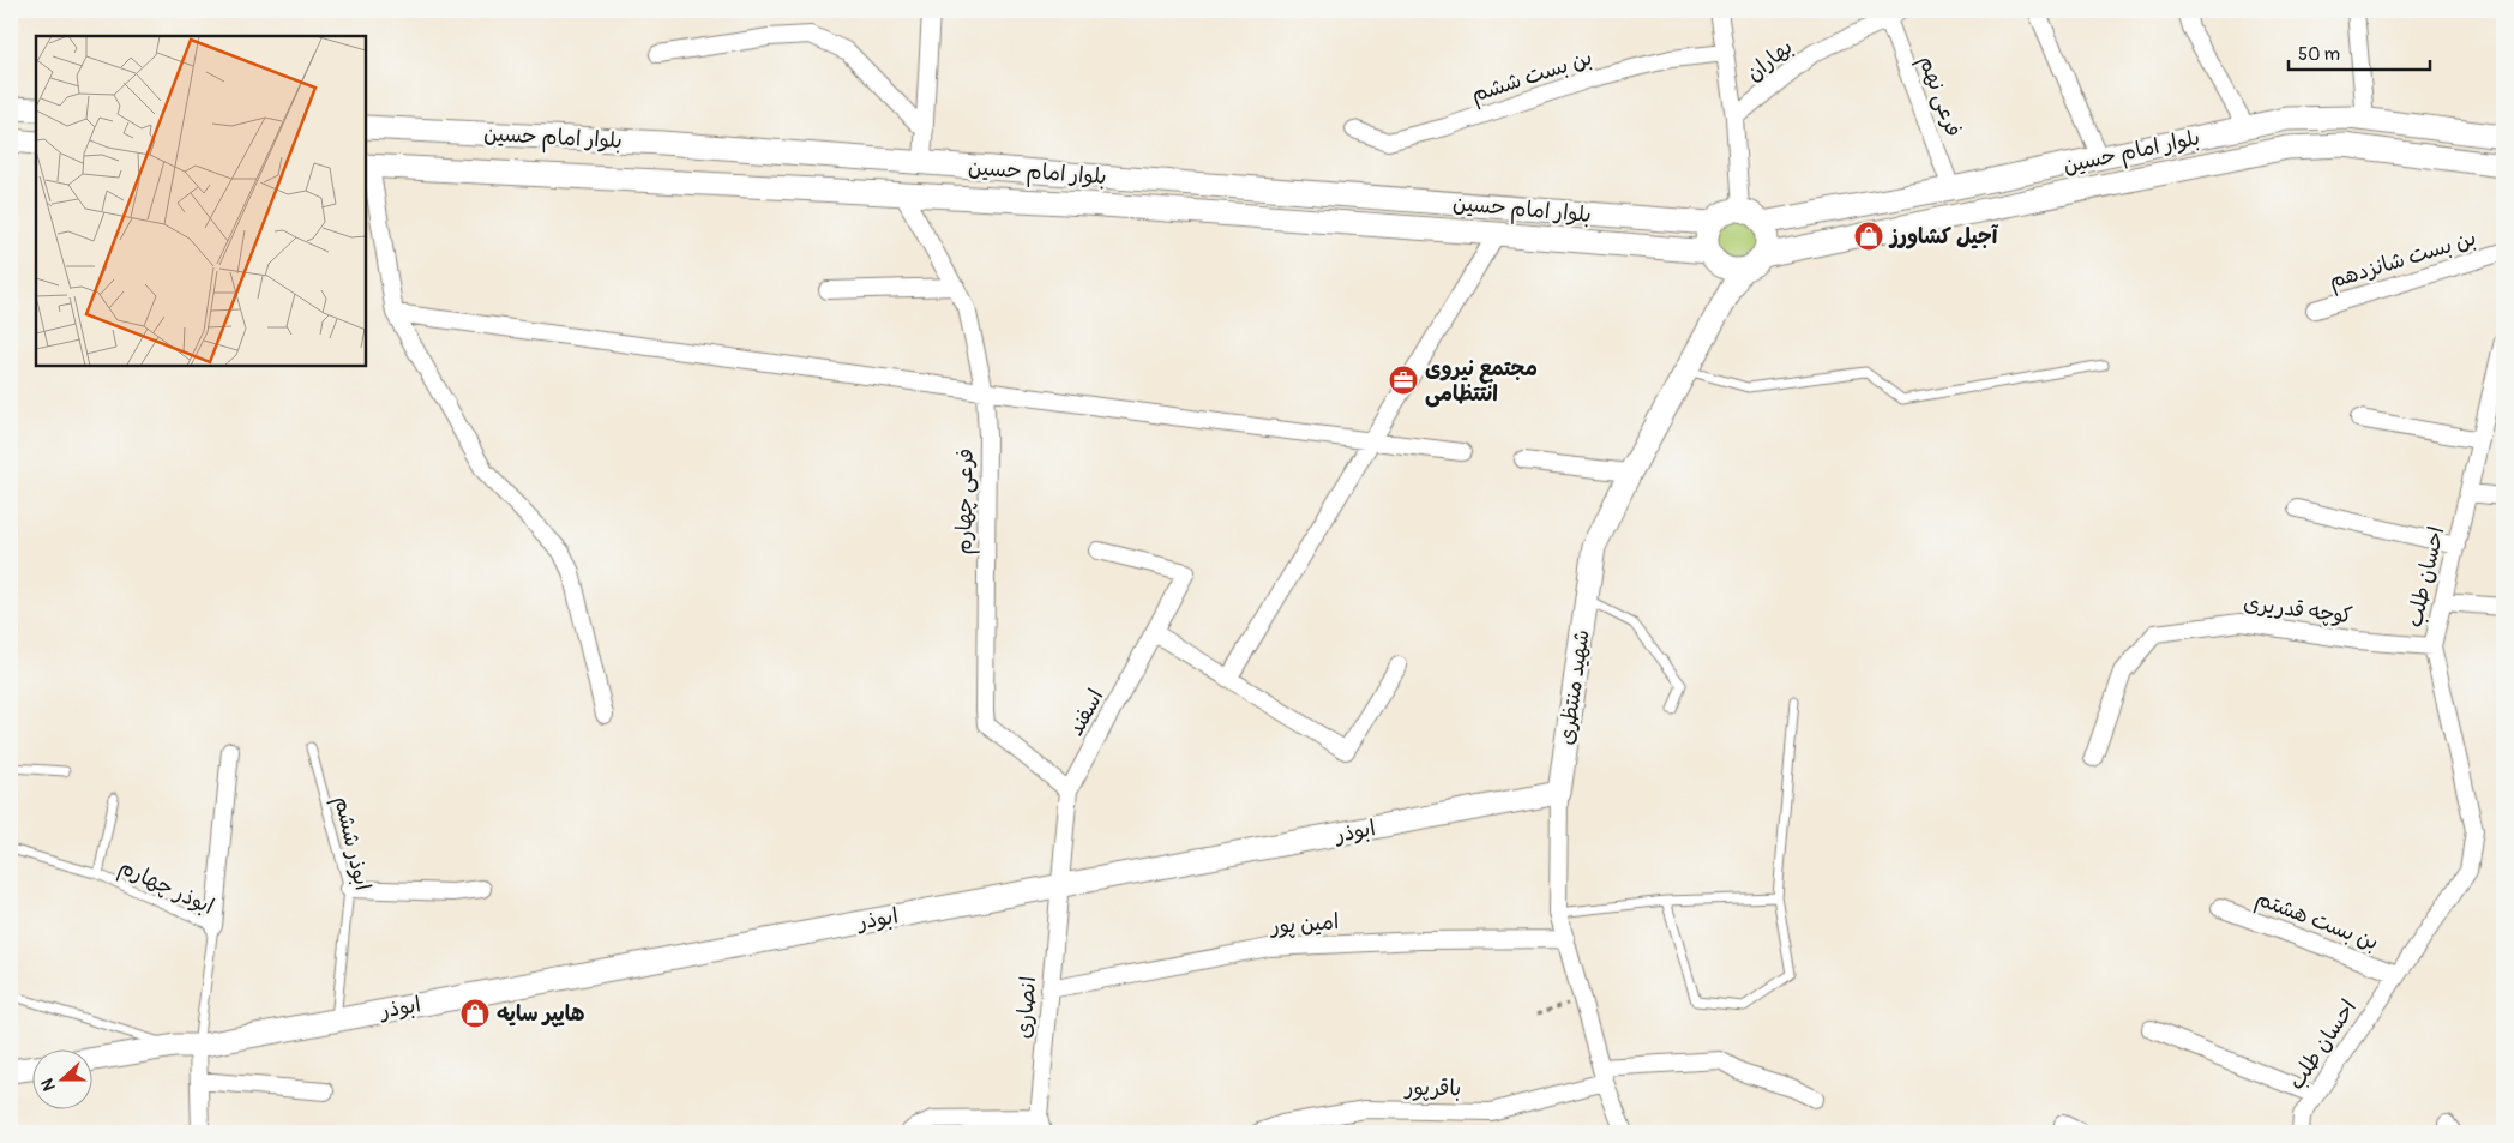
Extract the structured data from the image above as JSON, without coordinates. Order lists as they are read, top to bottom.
{
  "streets": {
    "street": [
      "بهاران",
      "بن بست ششم",
      "فرعی نهم",
      "بلوار امام حسین",
      "بن بست شانزدهم",
      "فرعی چهارم",
      "احسان طلب",
      "کوچه قدریری",
      "شهید منتظری",
      "اسفند",
      "ابوذر",
      "بن بست هشتم",
      "امین پور",
      "انصاری",
      "باقرپور"
    ],
    "lane": ["ابوذر ششم", "ابوذر چهارم"]
  },
  "crossings": [
    ["بهاران", "فرعی نهم"],
    ["فرعی نهم", "بلوار امام حسین"],
    ["بلوار امام حسین", "فرعی چهارم"],
    ["بلوار امام حسین", "شهید منتظری"],
    ["فرعی چهارم", "اسفند"],
    ["احسان طلب", "کوچه قدریری"],
    ["احسان طلب", "بن بست هشتم"],
    ["شهید منتظری", "ابوذر"],
    ["شهید منتظری", "امین پور"],
    ["شهید منتظری", "باقرپور"],
    ["اسفند", "ابوذر"],
    ["اسفند", "انصاری"],
    ["ابوذر", "ابوذر ششم"],
    ["ابوذر", "ابوذر چهارم"],
    ["ابوذر", "انصاری"],
    ["امین پور", "انصاری"]
  ],
  "places": {
    "shop": ["آجیل کشاورز", "هایپر‌ سایه"],
    "office": ["مجتمع نیروی انتتظامی"]
  },
  "scale_bar": "50 m",
  "north": "left"
}
